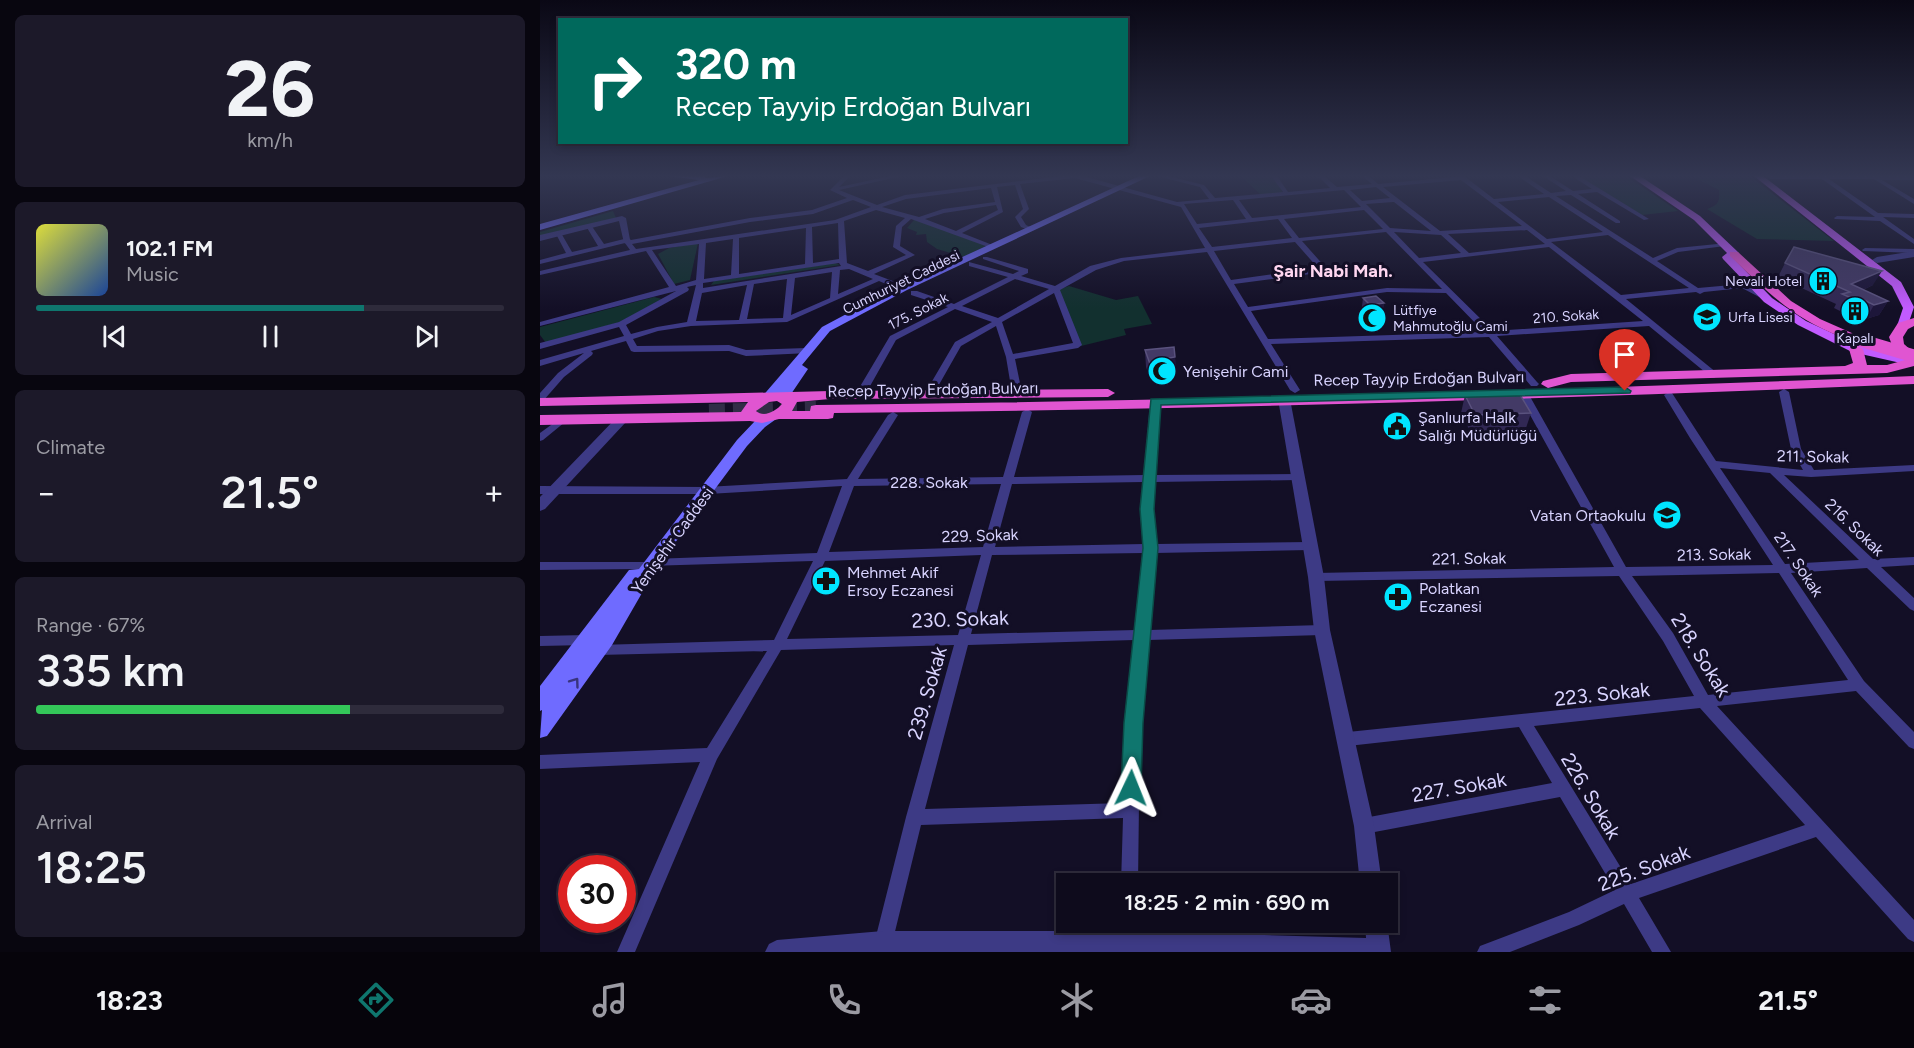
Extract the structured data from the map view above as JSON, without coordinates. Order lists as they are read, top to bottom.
{
  "streets": {
    "highway": ["Recep Tayyip Erdoğan Bulvarı"],
    "main road": ["Cumhuriyet Caddesi", "Yenişehir Caddesi"],
    "street": [
      "175. Sokak",
      "210. Sokak",
      "211. Sokak",
      "228. Sokak",
      "216. Sokak",
      "229. Sokak",
      "213. Sokak",
      "221. Sokak",
      "217. Sokak",
      "230. Sokak",
      "218. Sokak",
      "239. Sokak",
      "223. Sokak",
      "227. Sokak",
      "226. Sokak",
      "225. Sokak"
    ]
  },
  "crossings": [
    ["210. Sokak", "218. Sokak"],
    ["Recep Tayyip Erdoğan Bulvarı", "218. Sokak"],
    ["211. Sokak", "216. Sokak"],
    ["211. Sokak", "217. Sokak"],
    ["228. Sokak", "Yenişehir Caddesi"],
    ["228. Sokak", "239. Sokak"],
    ["216. Sokak", "213. Sokak"],
    ["229. Sokak", "Yenişehir Caddesi"],
    ["229. Sokak", "239. Sokak"],
    ["Yenişehir Caddesi", "230. Sokak"],
    ["213. Sokak", "221. Sokak"],
    ["213. Sokak", "217. Sokak"],
    ["213. Sokak", "218. Sokak"],
    ["221. Sokak", "218. Sokak"],
    ["217. Sokak", "223. Sokak"],
    ["230. Sokak", "239. Sokak"],
    ["218. Sokak", "223. Sokak"],
    ["218. Sokak", "225. Sokak"],
    ["223. Sokak", "226. Sokak"],
    ["227. Sokak", "226. Sokak"],
    ["226. Sokak", "225. Sokak"]
  ],
  "districts": ["Şair Nabi Mah."],
  "places": {
    "building": ["Nevali Hotel", "Kapalı"],
    "school or university": ["Urfa Lisesi", "Vatan Ortaokulu"],
    "mosque": ["Lütfiye Mahmutoğlu Cami", "Yenişehir Cami"],
    "public building": ["Şanlıurfa Halk Salığı Müdürlüğü"],
    "pharmacy": ["Mehmet Akif Ersoy Eczanesi", "Polatkan Eczanesi"]
  },
  "page": {
    "tile": [
      ["26", "km/h"],
      "Climate",
      ["Range · 67%", "335 km"],
      ["Arrival", "18:25"]
    ],
    "turn": ["320 m", "Recep Tayyip Erdoğan Bulvarı"],
    "song": ["102.1 FM", "Music"],
    "heat": ["−", "21.5°", "+"],
    "limit": "30",
    "trip": "18:25 · 2 min · 690 m",
    "tabs": ["18:23", "21.5°"]
  }
}
